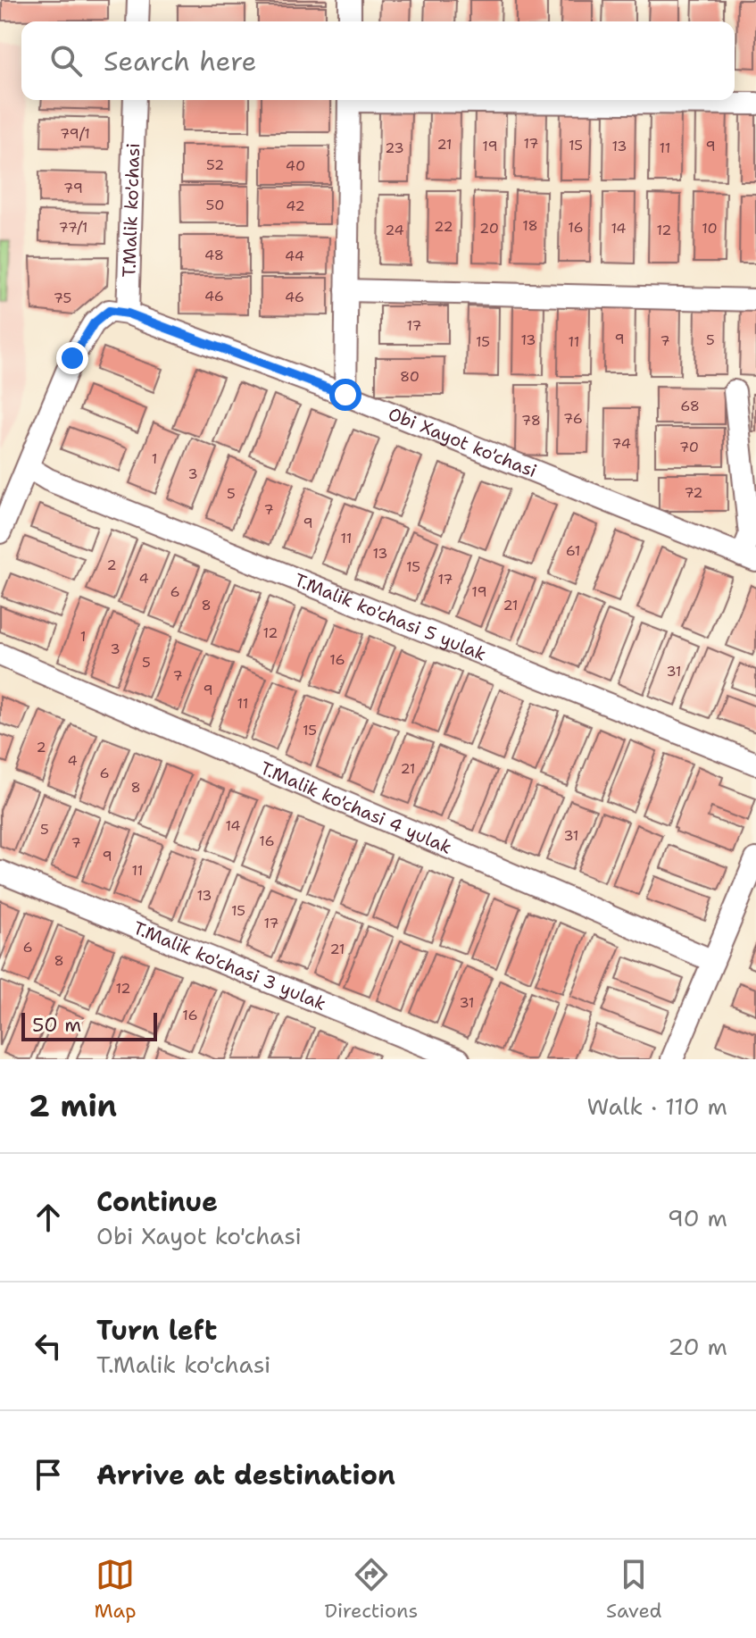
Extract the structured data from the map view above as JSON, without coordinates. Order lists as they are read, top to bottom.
{
  "streets": {
    "street": [
      "T.Malik ko'chasi",
      "Obi Xayot ko'chasi",
      "T.Malik ko'chasi 5 yulak",
      "T.Malik ko'chasi 4 yulak",
      "T.Malik ko'chasi 3 yulak"
    ]
  },
  "crossings": [
    ["T.Malik ko'chasi", "Obi Xayot ko'chasi"]
  ],
  "house_numbers": [
    "79/1",
    "17",
    "21",
    "15",
    "19",
    "13",
    "9",
    "23",
    "11",
    "52",
    "40",
    "79",
    "50",
    "42",
    "18",
    "22",
    "77/1",
    "16",
    "20",
    "14",
    "10",
    "24",
    "12",
    "48",
    "44",
    "46",
    "46",
    "75",
    "17",
    "9",
    "13",
    "5",
    "7",
    "15",
    "11",
    "80",
    "68",
    "76",
    "78",
    "74",
    "70",
    "1",
    "3",
    "72",
    "5",
    "7",
    "9",
    "11",
    "61",
    "13",
    "2",
    "15",
    "4",
    "17",
    "6",
    "19",
    "8",
    "21",
    "12",
    "1",
    "3",
    "16",
    "5",
    "31",
    "7",
    "9",
    "11",
    "15",
    "2",
    "4",
    "21",
    "6",
    "8",
    "14",
    "5",
    "31",
    "16",
    "7",
    "9",
    "11",
    "13",
    "15",
    "17",
    "6",
    "21",
    "8",
    "12",
    "31",
    "16"
  ],
  "scale_bar": "50 m",
  "page": {
    "search": "Search here",
    "scale": "50 m",
    "heading": ["2 min", "Walk · 110 m"],
    "list": [
      ["Continue", "Obi Xayot ko'chasi", "90 m"],
      ["Turn left", "T.Malik ko'chasi", "20 m"],
      "Arrive at destination"
    ],
    "nav": ["Map", "Directions", "Saved"]
  }
}
